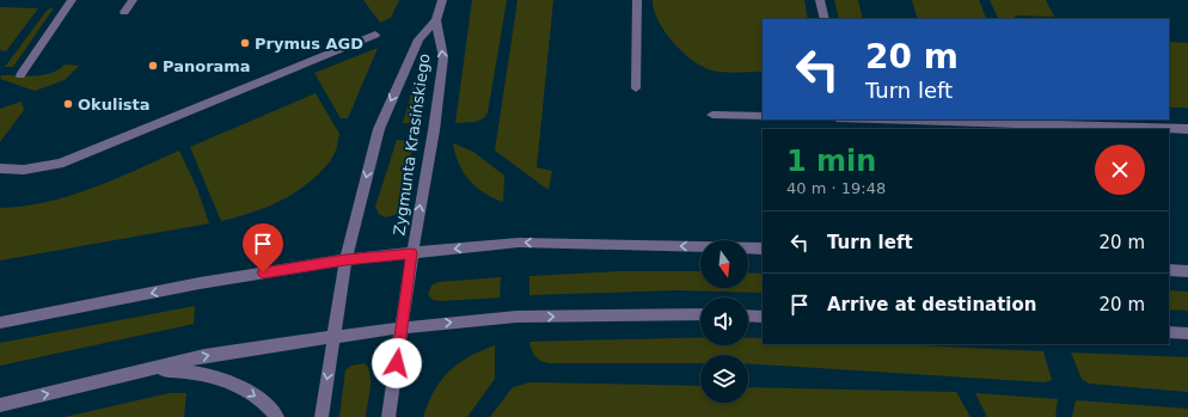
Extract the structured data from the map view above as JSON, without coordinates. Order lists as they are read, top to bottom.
{
  "streets": {
    "street": ["Zygmunta Krasińskiego"]
  },
  "places": ["Prymus AGD", "Panorama", "Okulista"],
  "north": "bottom",
  "page": {
    "turn": ["20 m", "Turn left"],
    "heading": ["1 min", "40 m · 19:48"],
    "list": [
      {
        "name": "Turn left",
        "value": "20 m"
      },
      {
        "name": "Arrive at destination",
        "value": "20 m"
      }
    ]
  }
}
